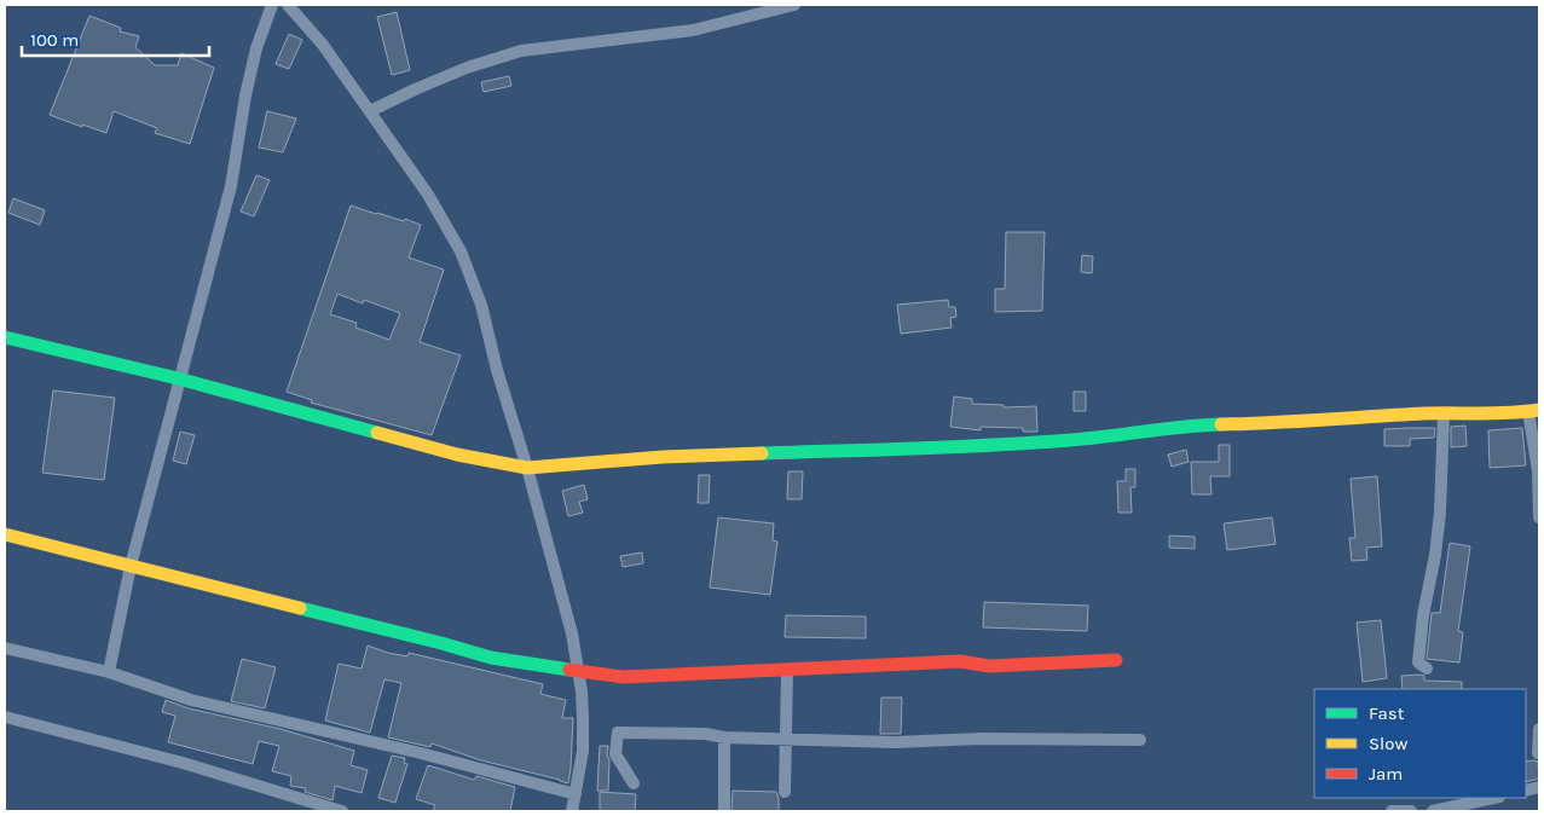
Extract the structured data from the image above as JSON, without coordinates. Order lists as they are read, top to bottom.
{
  "legend": ["Fast", "Slow", "Jam"],
  "scale_bar": "100 m"
}
